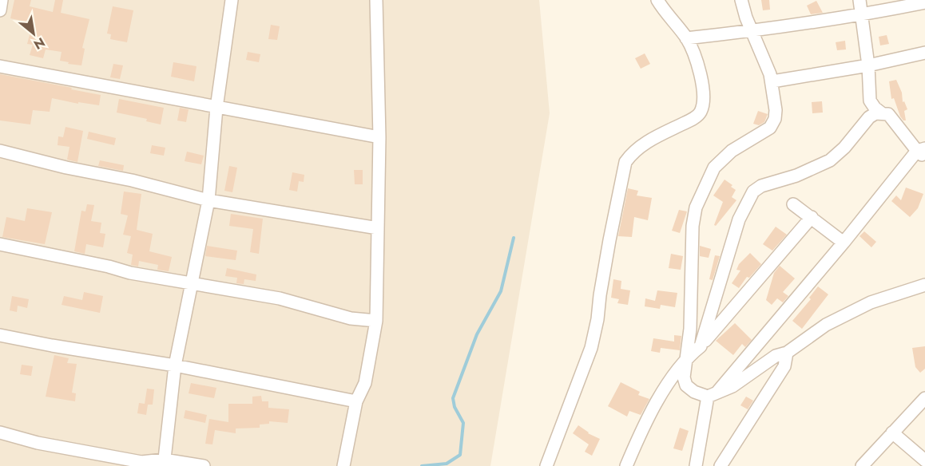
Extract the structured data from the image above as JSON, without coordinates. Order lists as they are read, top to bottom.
{
  "north": "bottom right"
}
